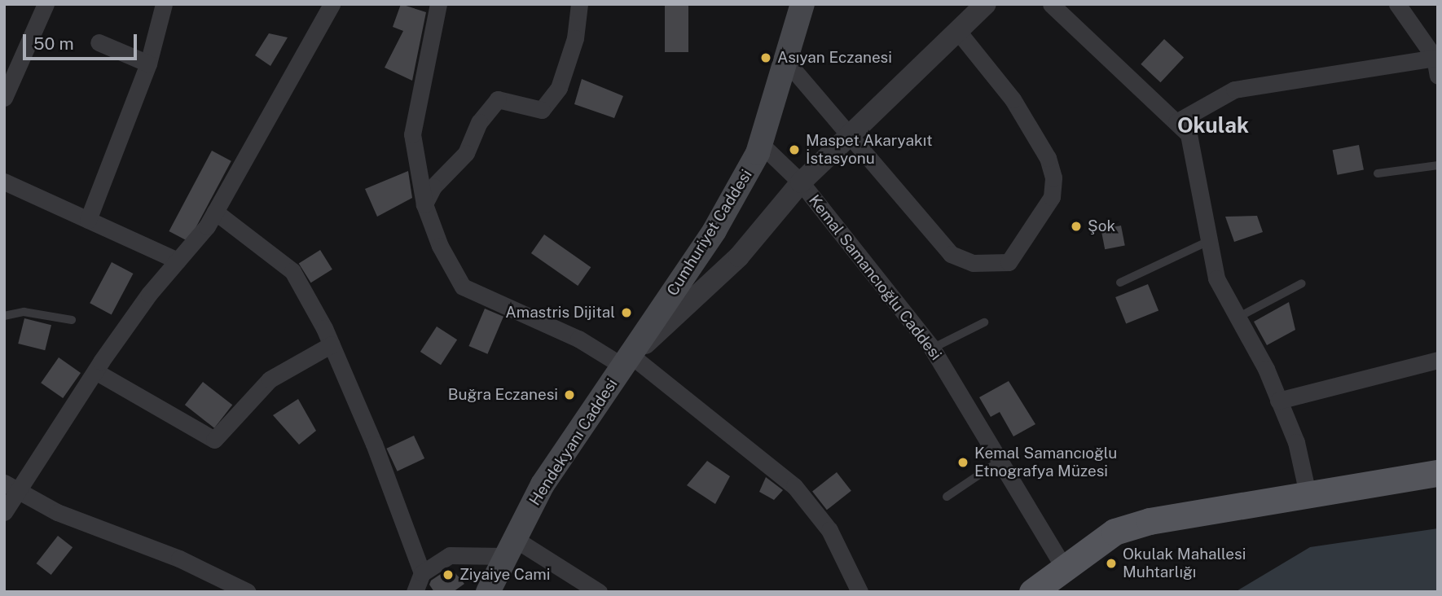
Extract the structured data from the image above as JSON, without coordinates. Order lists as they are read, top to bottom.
{
  "streets": {
    "main road": ["Cumhuriyet Caddesi", "Hendekyanı Caddesi"],
    "street": ["Kemal Samancıoğlu Caddesi"]
  },
  "crossings": [
    ["Cumhuriyet Caddesi", "Kemal Samancıoğlu Caddesi"],
    ["Cumhuriyet Caddesi", "Hendekyanı Caddesi"]
  ],
  "districts": ["Okulak"],
  "places": [
    "Asıyan Eczanesi",
    "Maspet Akaryakıt İstasyonu",
    "Şok",
    "Amastris Dijital",
    "Buğra Eczanesi",
    "Kemal Samancıoğlu Etnografya Müzesi",
    "Okulak Mahallesi Muhtarlığı",
    "Ziyaiye Cami"
  ],
  "scale_bar": "50 m"
}
